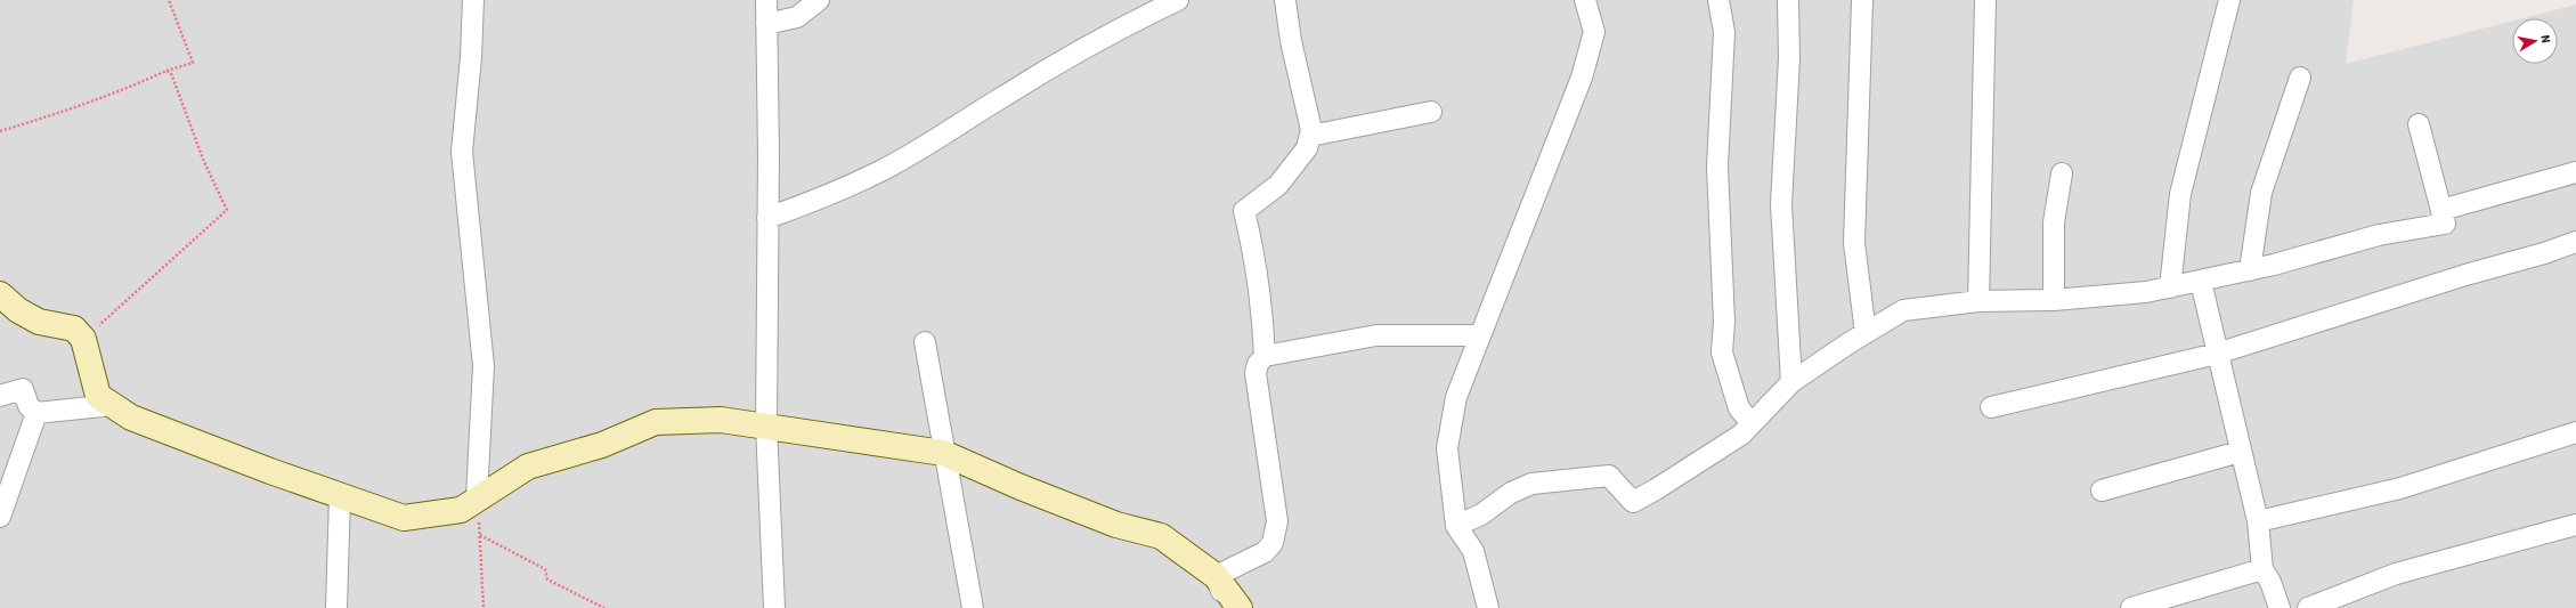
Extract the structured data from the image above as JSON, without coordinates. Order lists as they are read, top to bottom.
{
  "north": "right"
}
